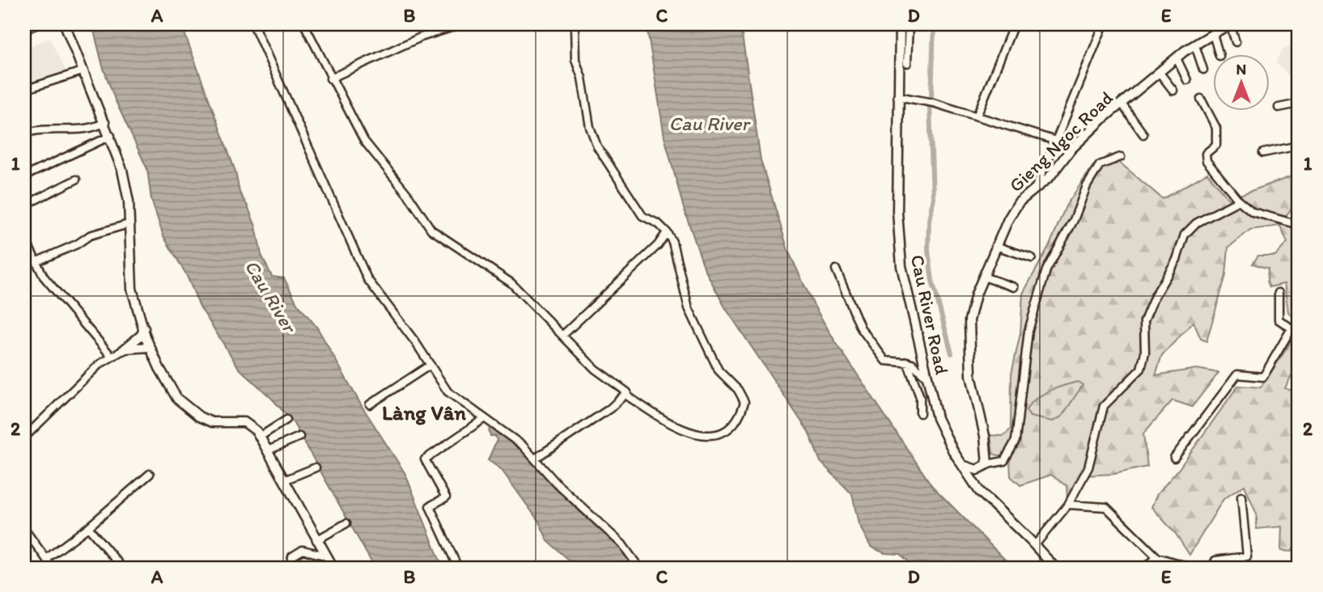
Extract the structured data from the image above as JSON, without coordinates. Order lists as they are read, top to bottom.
{
  "streets": {
    "main road": ["Gieng Ngoc Road", "Cau River Road"]
  },
  "districts": ["Làng Vân"],
  "water": ["Cau River"],
  "north": "top",
  "grid": {
    "columns": [
      "A",
      "B",
      "C",
      "D",
      "E"
    ],
    "rows": ["1", "2"]
  }
}
